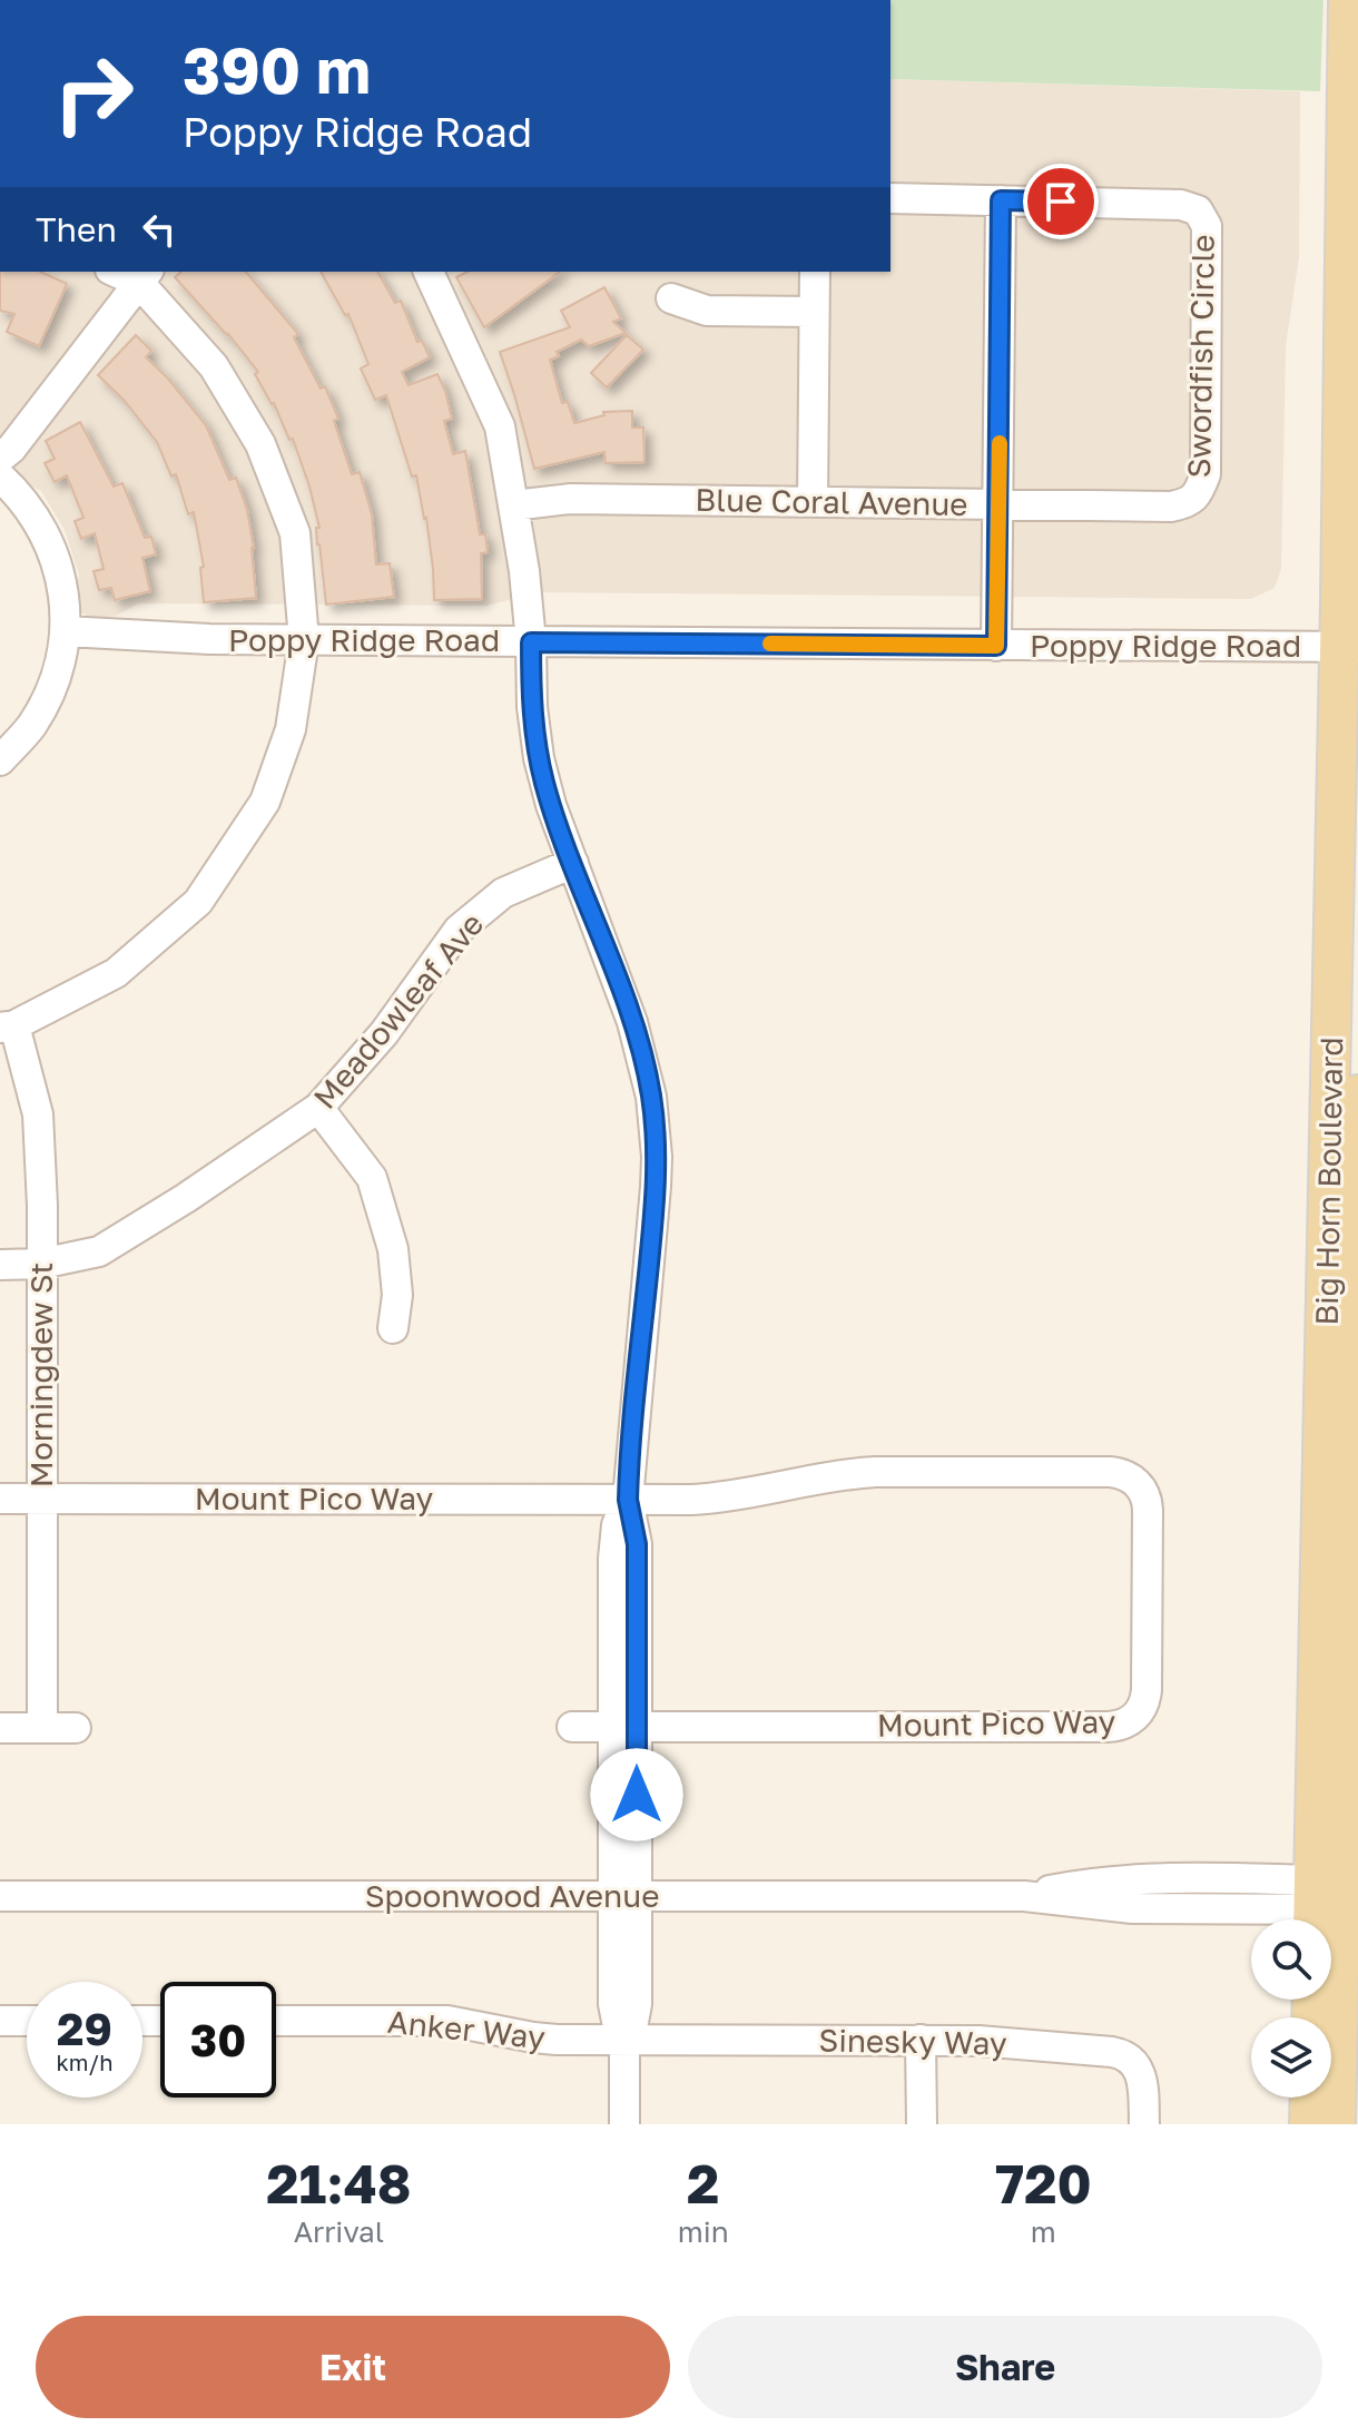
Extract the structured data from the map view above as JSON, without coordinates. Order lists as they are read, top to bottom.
{
  "streets": {
    "main road": ["Big Horn Boulevard"],
    "street": [
      "Swordfish Circle",
      "Blue Coral Avenue",
      "Poppy Ridge Road",
      "Meadowleaf Ave",
      "Morningdew St",
      "Mount Pico Way",
      "Spoonwood Avenue",
      "Anker Way",
      "Sinesky Way"
    ]
  },
  "crossings": [
    ["Swordfish Circle", "Blue Coral Avenue"],
    ["Poppy Ridge Road", "Big Horn Boulevard"],
    ["Meadowleaf Ave", "Morningdew St"],
    ["Big Horn Boulevard", "Spoonwood Avenue"],
    ["Morningdew St", "Mount Pico Way"],
    ["Anker Way", "Sinesky Way"]
  ],
  "page": {
    "turn": ["390 m", "Poppy Ridge Road"],
    "then": "Then",
    "speed": "29 km/h",
    "limit": "30",
    "eta": [
      "21:48",
      "Arrival",
      "2",
      "min",
      "720",
      "m"
    ],
    "buttons": ["Exit", "Share"]
  }
}
